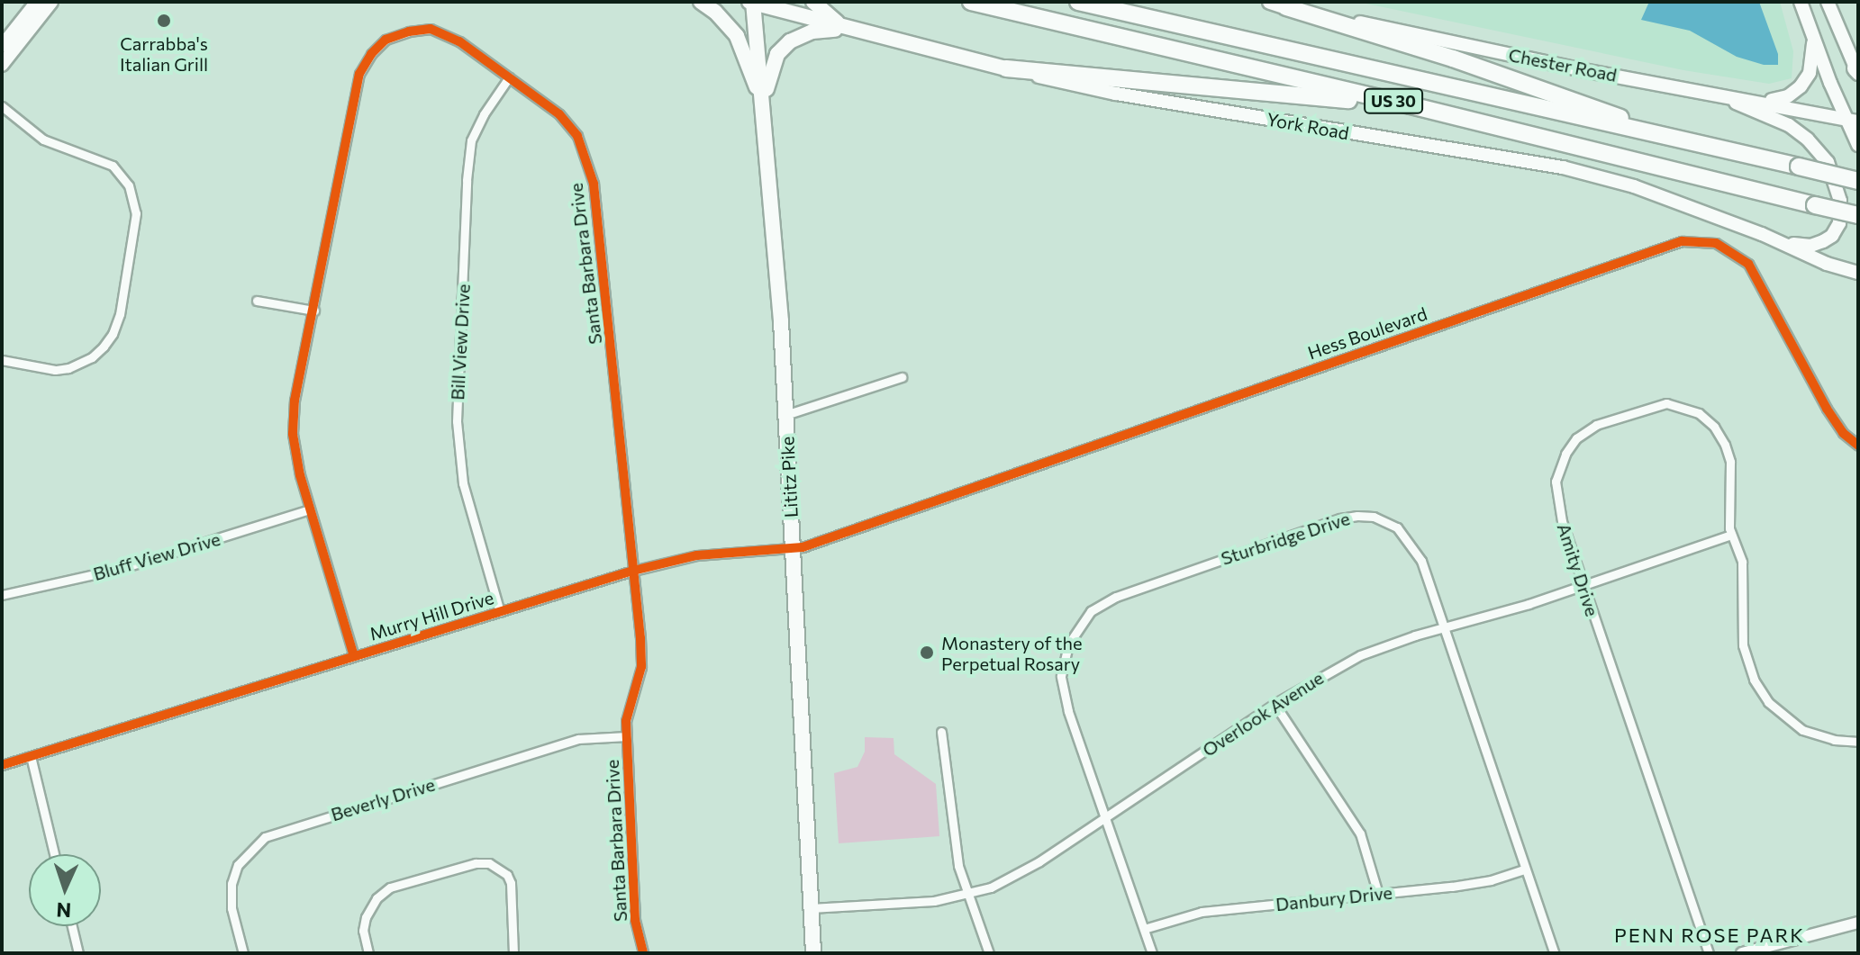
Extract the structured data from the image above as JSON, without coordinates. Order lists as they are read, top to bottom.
{
  "streets": {
    "highway": ["US 30", "York Road", "Lititz Pike"],
    "main road": ["Chester Road"],
    "street": [
      "Santa Barbara Drive",
      "Hess Boulevard",
      "Bill View Drive",
      "Sturbridge Drive",
      "Bluff View Drive",
      "Amity Drive",
      "Murry Hill Drive",
      "Overlook Avenue",
      "Beverly Drive",
      "Danbury Drive"
    ]
  },
  "crossings": [
    ["York Road", "Lititz Pike"],
    ["Santa Barbara Drive", "Bill View Drive"],
    ["Santa Barbara Drive", "Bluff View Drive"],
    ["Santa Barbara Drive", "Murry Hill Drive"],
    ["Santa Barbara Drive", "Beverly Drive"],
    ["Hess Boulevard", "Lititz Pike"],
    ["Hess Boulevard", "Murry Hill Drive"],
    ["Bill View Drive", "Murry Hill Drive"],
    ["Lititz Pike", "Murry Hill Drive"],
    ["Lititz Pike", "Overlook Avenue"],
    ["Sturbridge Drive", "Overlook Avenue"],
    ["Sturbridge Drive", "Danbury Drive"],
    ["Amity Drive", "Overlook Avenue"]
  ],
  "districts": ["PENN ROSE PARK"],
  "places": ["Carrabba's Italian Grill", "Monastery of the Perpetual Rosary"],
  "north": "bottom"
}
